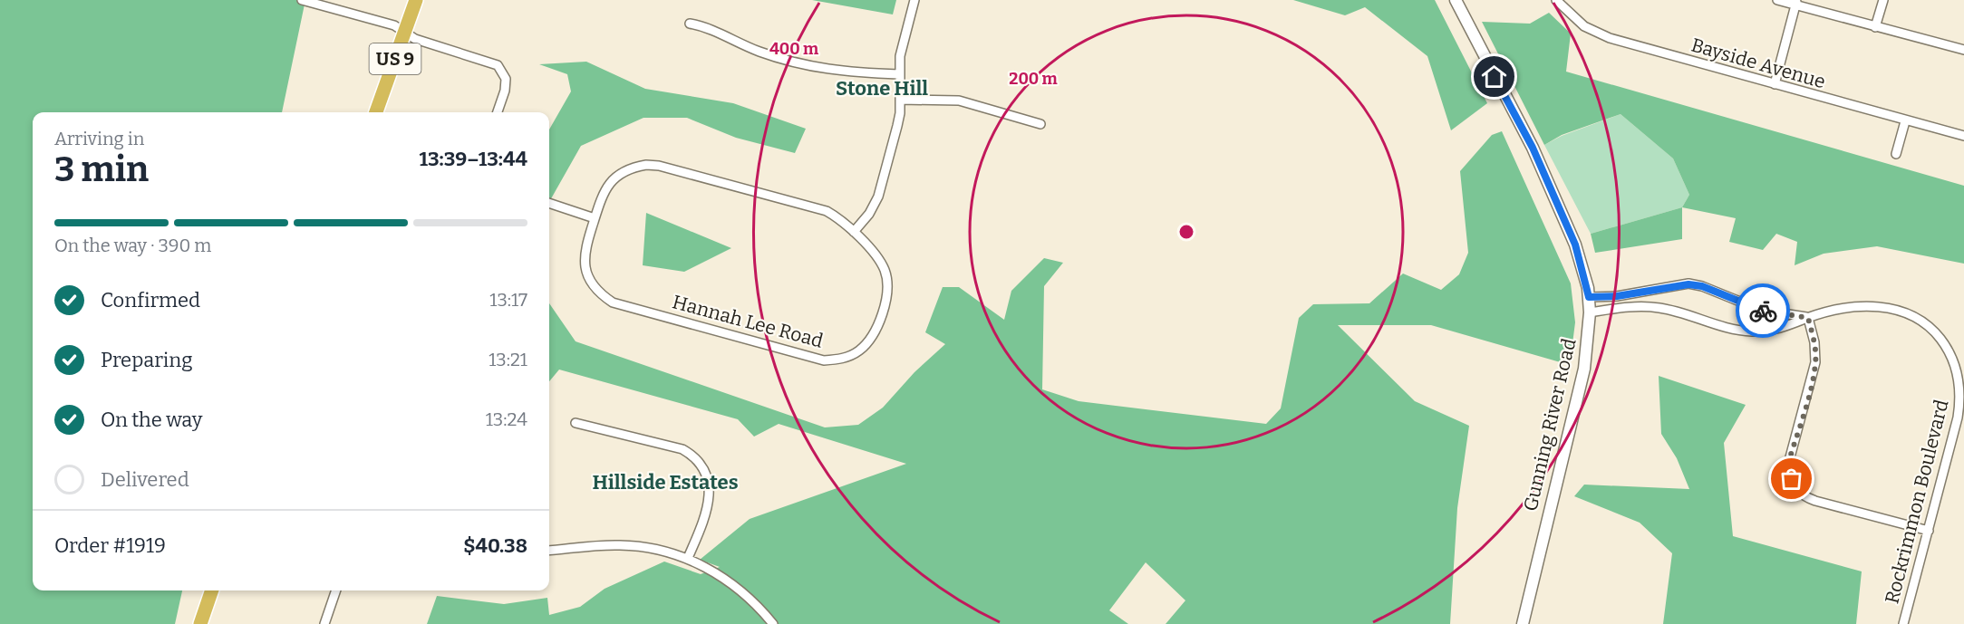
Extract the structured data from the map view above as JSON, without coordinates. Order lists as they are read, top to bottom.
{
  "streets": {
    "highway": ["US 9"],
    "street": [
      "Bayside Avenue",
      "Hannah Lee Road",
      "Gunning River Road",
      "Rockrimmon Boulevard"
    ]
  },
  "crossings": [
    ["Gunning River Road", "Rockrimmon Boulevard"]
  ],
  "districts": ["Stone Hill", "Hillside Estates"],
  "page": {
    "heading": ["3 min", "Arriving in", "13:39–13:44"],
    "panel": ["Order #1919", "$40.38"],
    "bar": "On the way · 390 m",
    "list": [
      ["Confirmed", "13:17"],
      ["Preparing", "13:21"],
      ["On the way", "13:24"],
      "Delivered"
    ]
  },
  "rings": ["400 m", "200 m"]
}
